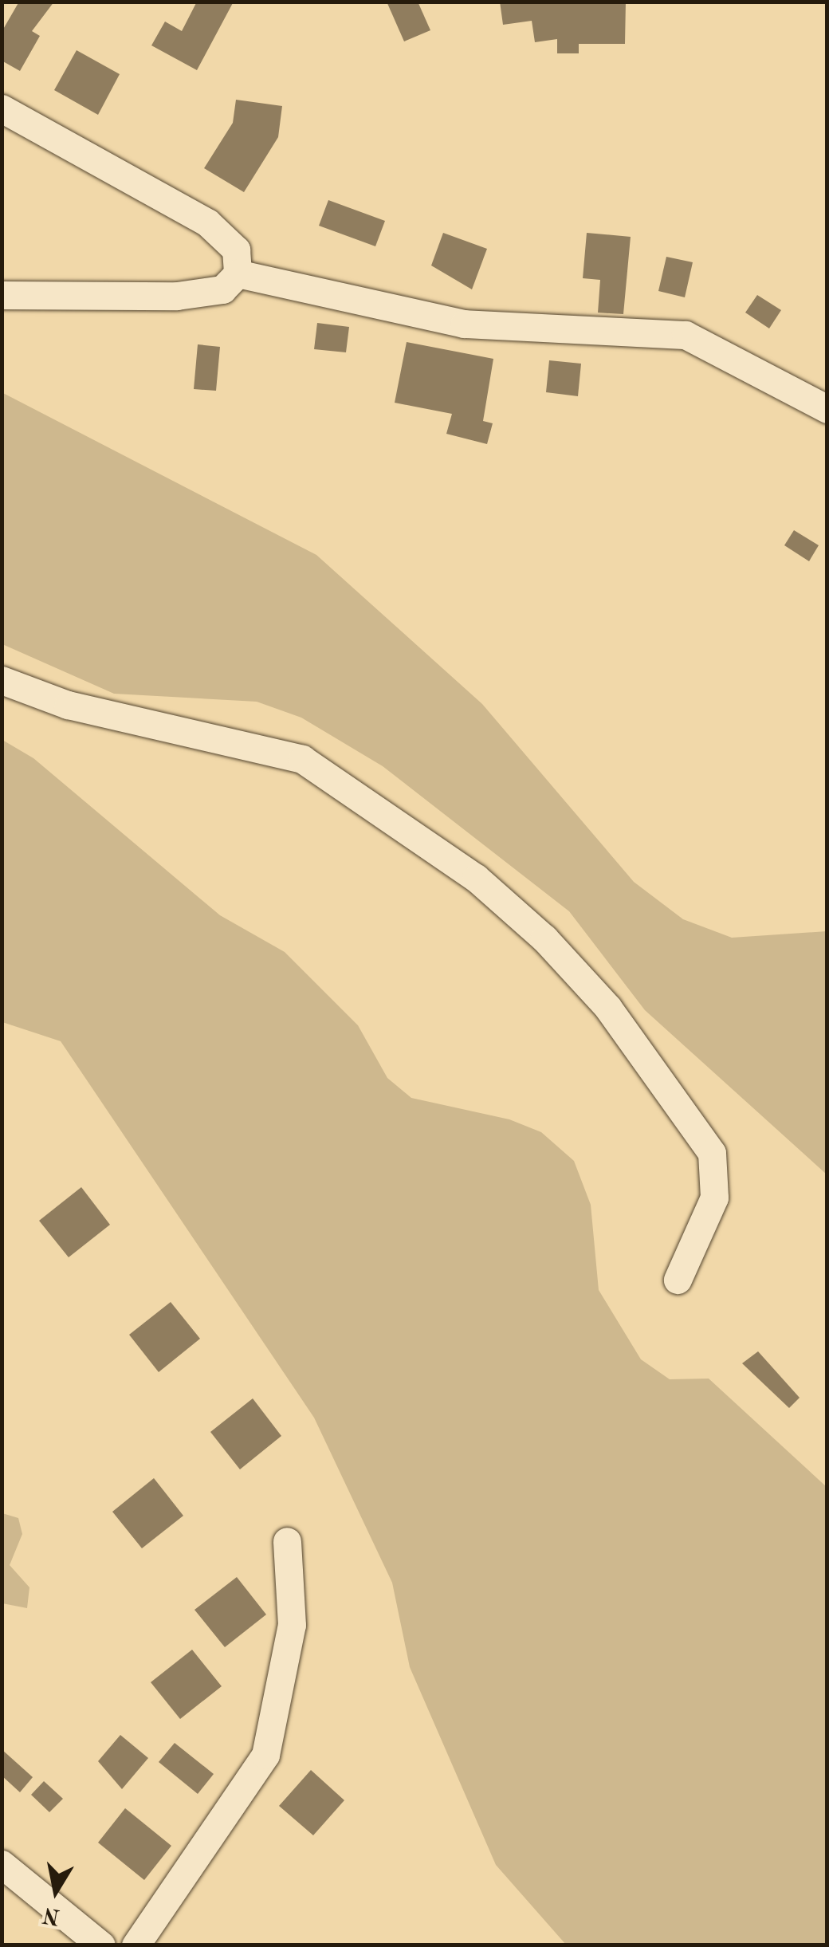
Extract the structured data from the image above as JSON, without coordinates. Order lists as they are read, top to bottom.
{
  "north": "bottom"
}
